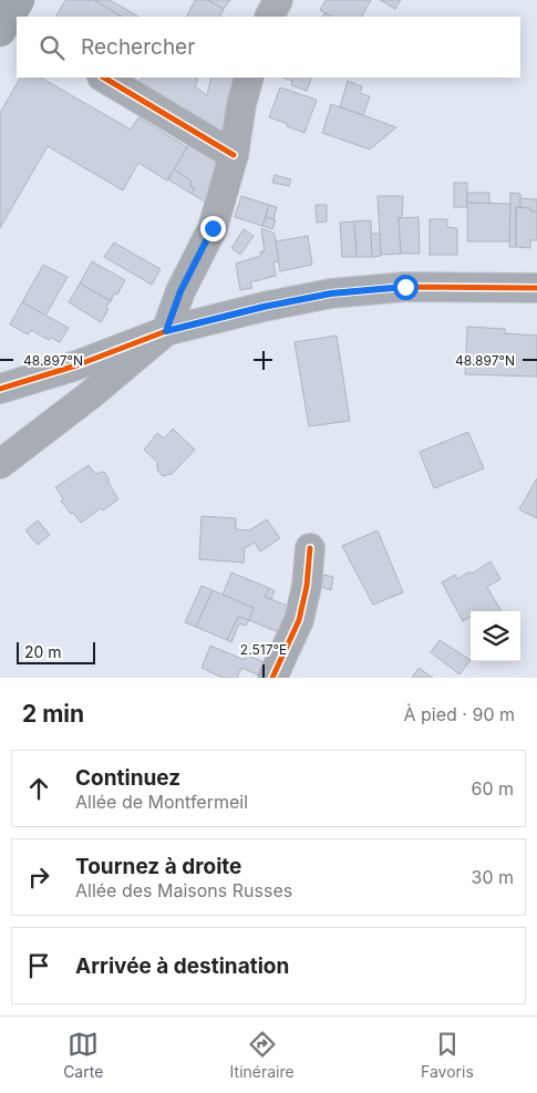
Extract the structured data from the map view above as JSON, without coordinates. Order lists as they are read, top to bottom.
{
  "scale_bar": "20 m",
  "page": {
    "search": "Rechercher",
    "scale": "20 m",
    "heading": ["2 min", "À pied · 90 m"],
    "list": [
      ["Continuez", "Allée de Montfermeil", "60 m"],
      ["Tournez à droite", "Allée des Maisons Russes", "30 m"],
      "Arrivée à destination"
    ],
    "nav": ["Carte", "Itinéraire", "Favoris"]
  },
  "coordinates": ["48.897°N", "2.517°E"]
}
